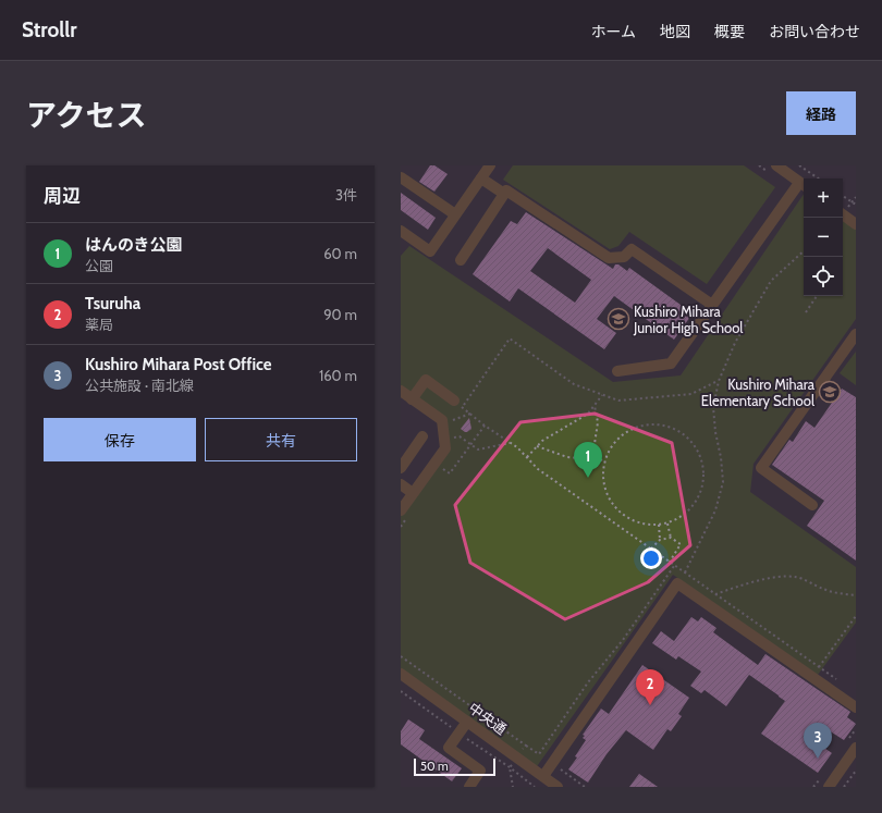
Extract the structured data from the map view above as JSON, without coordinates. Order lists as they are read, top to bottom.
{
  "streets": {
    "street": ["中央通"]
  },
  "places": {
    "school or university": ["Kushiro Mihara Junior High School", "Kushiro Mihara Elementary School"]
  },
  "scale_bar": "50 m",
  "page": {
    "header": "Strollr",
    "nav": [
      "ホーム",
      "地図",
      "概要",
      "お問い合わせ"
    ],
    "title": "アクセス",
    "buttons": [
      "経路",
      ["保存", "共有"]
    ],
    "heading": ["周辺", "3件"],
    "map_buttons": ["+", "−"],
    "list": [
      {
        "mark": "1",
        "name": "はんのき公園",
        "note": "公園",
        "value": "60 m"
      },
      {
        "mark": "2",
        "name": "Tsuruha",
        "note": "薬局",
        "value": "90 m"
      },
      {
        "mark": "3",
        "name": "Kushiro Mihara Post Office",
        "note": "公共施設 · 南北線",
        "value": "160 m"
      }
    ],
    "pins": ["1", "2", "3"],
    "scale": "50 m"
  }
}
